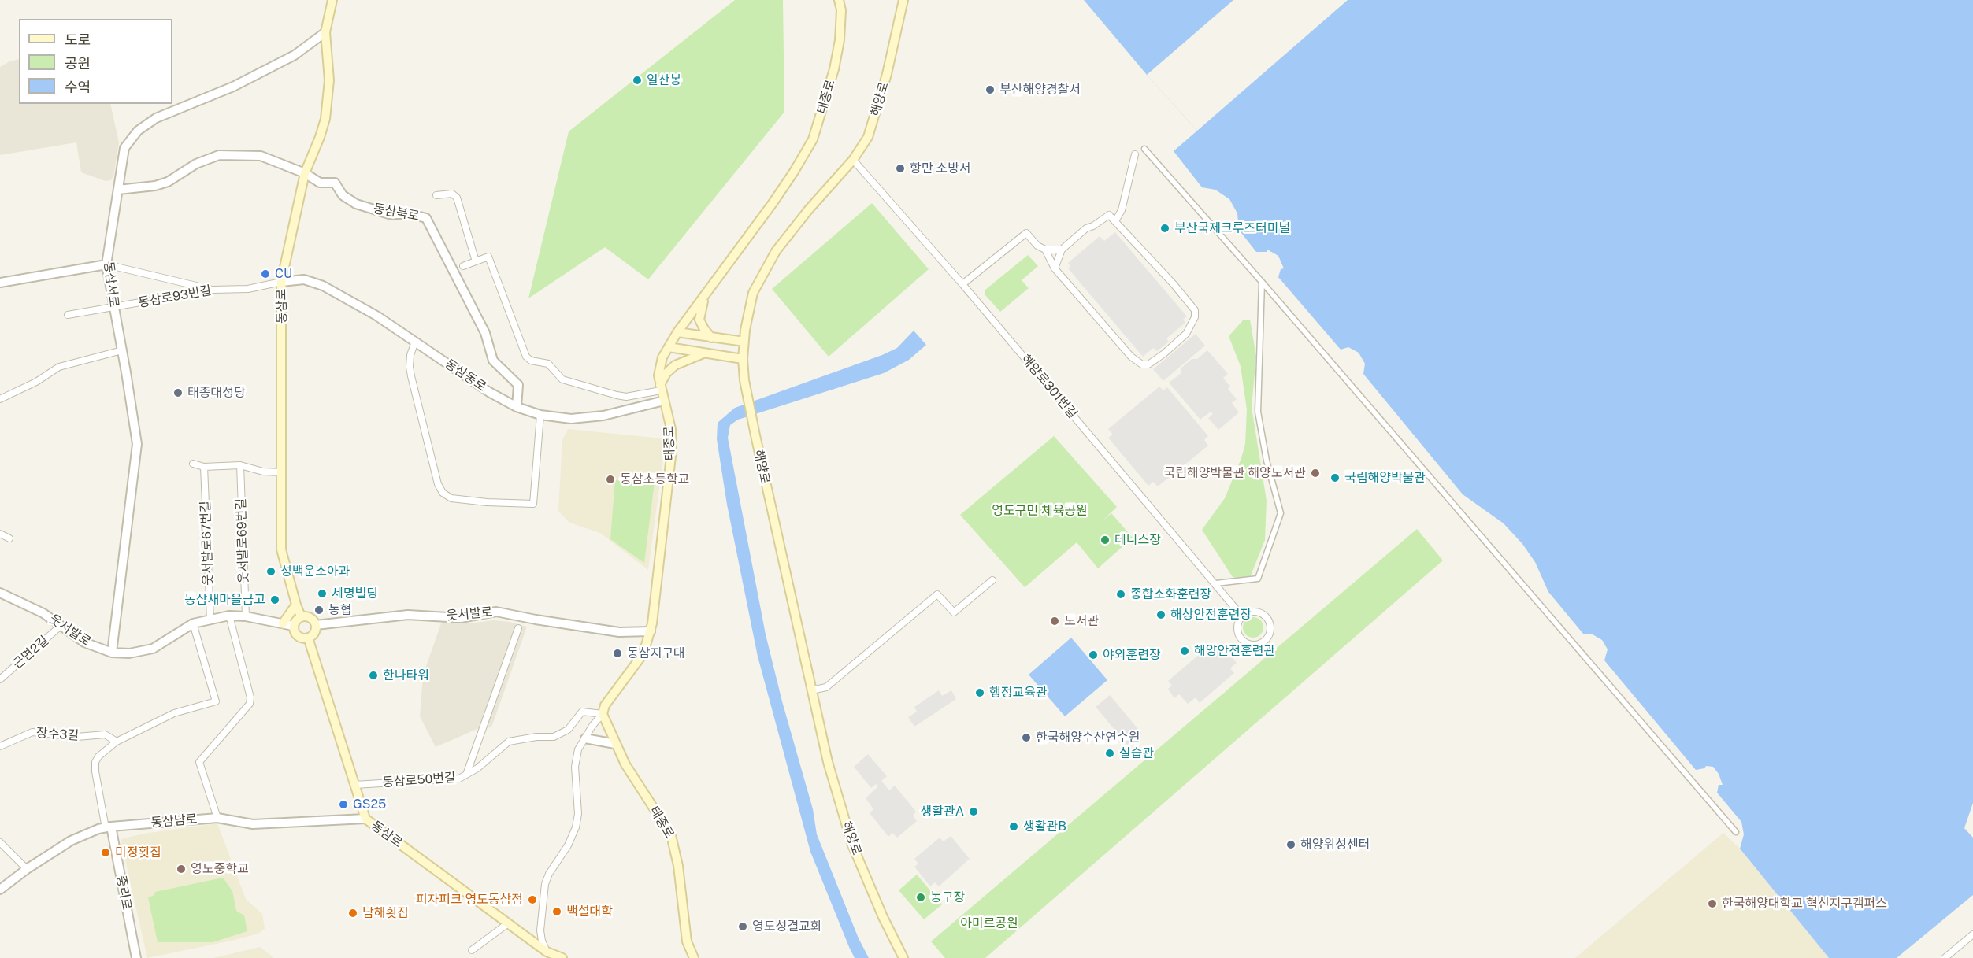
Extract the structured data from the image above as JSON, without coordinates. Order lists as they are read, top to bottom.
{
  "streets": {
    "main road": ["태종로", "해양로", "동삼로"],
    "street": [
      "동삼북로",
      "동삼서로",
      "동삼로93번길",
      "동삼동로",
      "해양로301번길",
      "웃서발로69번길",
      "웃서발로67번길",
      "웃서발로",
      "근면2길",
      "장수3길",
      "동삼로50번길",
      "동삼남로",
      "중리로"
    ]
  },
  "crossings": [
    ["태종로", "동삼동로"],
    ["태종로", "웃서발로"],
    ["태종로", "동삼로50번길"],
    ["해양로", "해양로301번길"],
    ["동삼북로", "동삼서로"],
    ["동삼북로", "동삼로"],
    ["동삼북로", "동삼동로"],
    ["동삼서로", "동삼로93번길"],
    ["동삼서로", "동삼로"],
    ["동삼서로", "웃서발로"],
    ["동삼로93번길", "동삼로"],
    ["동삼로93번길", "동삼동로"],
    ["동삼로", "동삼동로"],
    ["동삼로", "웃서발로"],
    ["동삼로", "동삼로50번길"],
    ["동삼로", "동삼남로"],
    ["웃서발로69번길", "웃서발로"],
    ["웃서발로67번길", "웃서발로"],
    ["웃서발로", "근면2길"],
    ["동삼남로", "중리로"]
  ],
  "parks": ["영도구민 체육공원", "아미르공원"],
  "places": [
    "일산봉",
    "부산해양경찰서",
    "항만 소방서",
    "부산국제크루즈터미널",
    "CU",
    "태종대성당",
    "국립해양박물관 해양도서관",
    "국립해양박물관",
    "동삼초등학교",
    "테니스장",
    "성백운소아과",
    "세명빌딩",
    "종합소화훈련장",
    "동삼새마을금고",
    "농협",
    "해상안전훈련장",
    "도서관",
    "해양안전훈련관",
    "동삼지구대",
    "야외훈련장",
    "한나타워",
    "행정교육관",
    "한국해양수산연수원",
    "실습관",
    "GS25",
    "생활관A",
    "생활관B",
    "해양위성센터",
    "미정횟집",
    "영도중학교",
    "농구장",
    "피자피크 영도동삼점",
    "한국해양대학교 혁신지구캠퍼스",
    "백설대학",
    "남해횟집",
    "영도성결교회"
  ],
  "legend": ["도로", "공원", "수역"]
}
